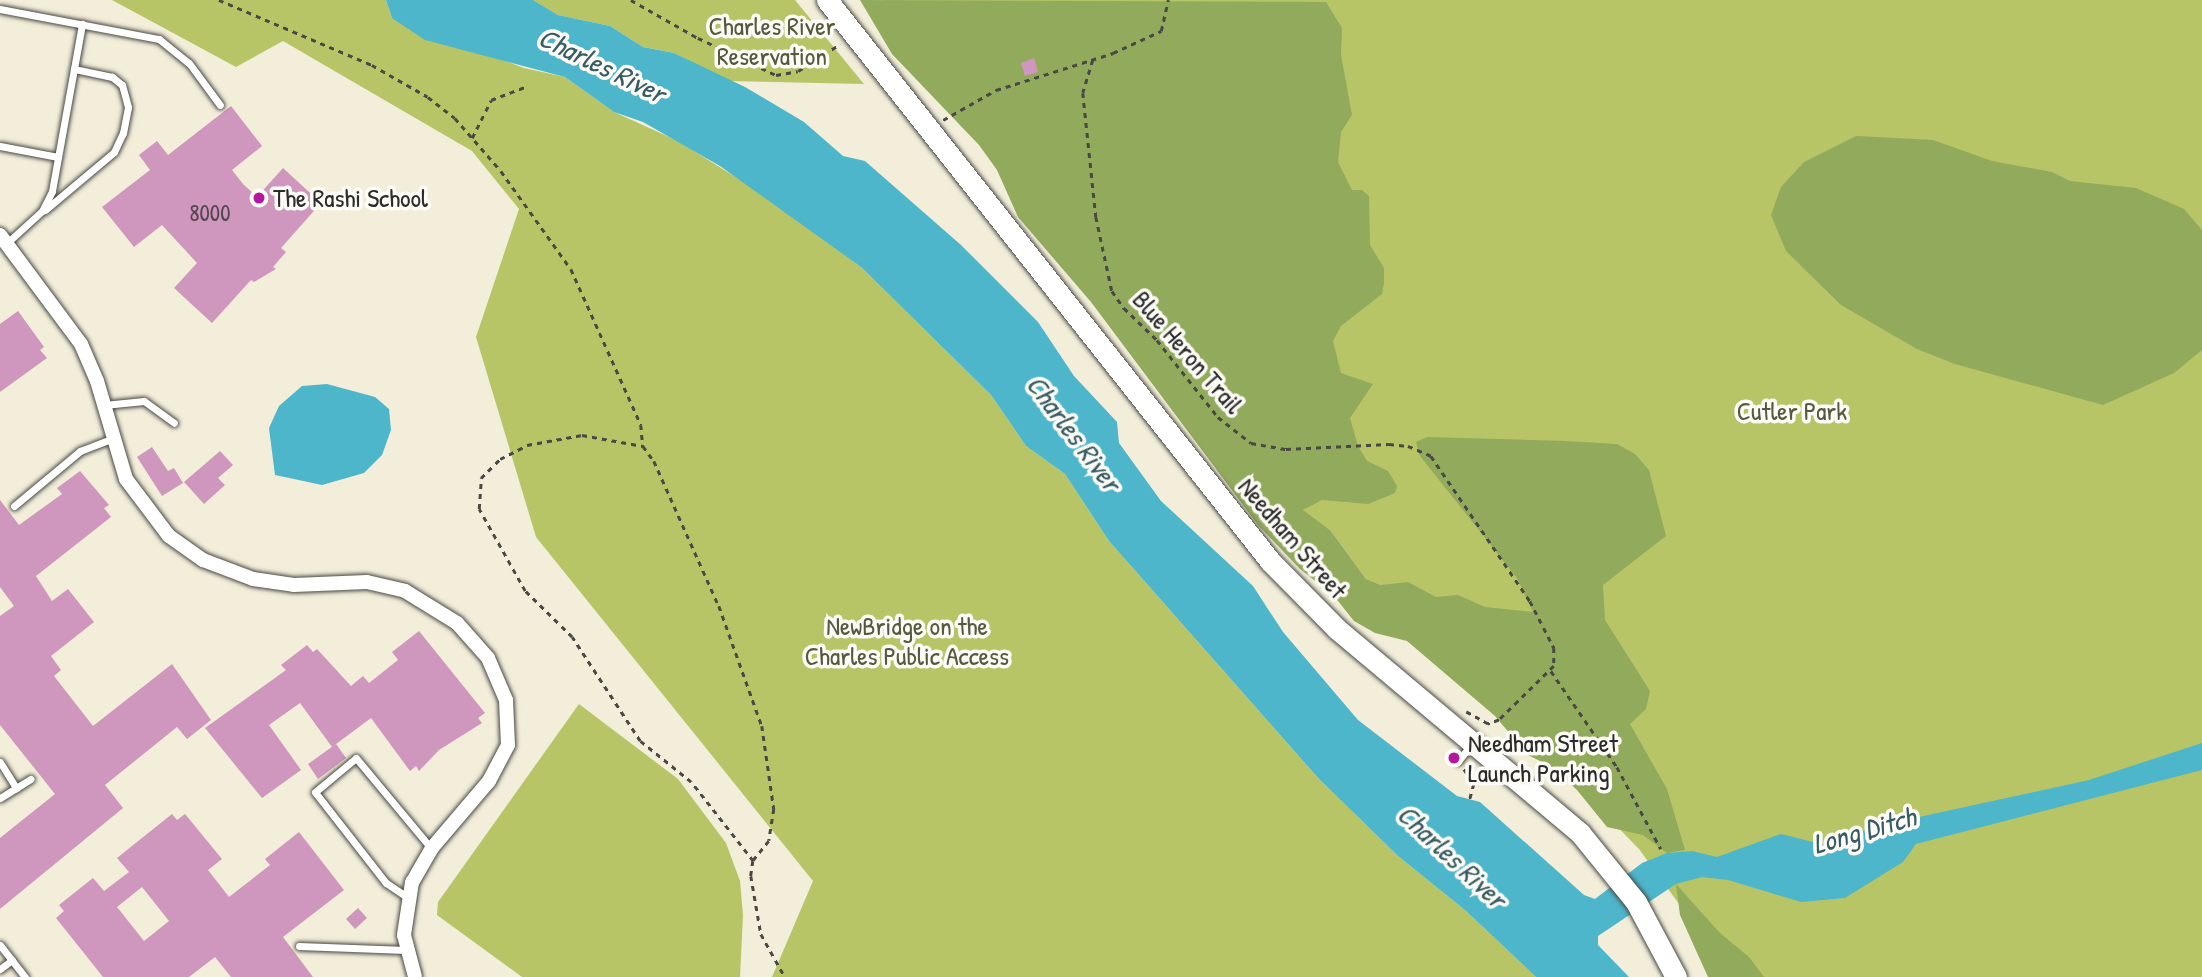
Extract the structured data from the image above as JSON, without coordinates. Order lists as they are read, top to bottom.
{
  "streets": {
    "main road": ["Needham Street"],
    "path": ["Blue Heron Trail"]
  },
  "water": ["Charles River", "Long Ditch"],
  "parks": ["Charles River Reservation", "Cutler Park", "NewBridge on the Charles Public Access"],
  "places": ["The Rashi School", "Needham Street Launch Parking"],
  "house_numbers": ["8000"]
}
